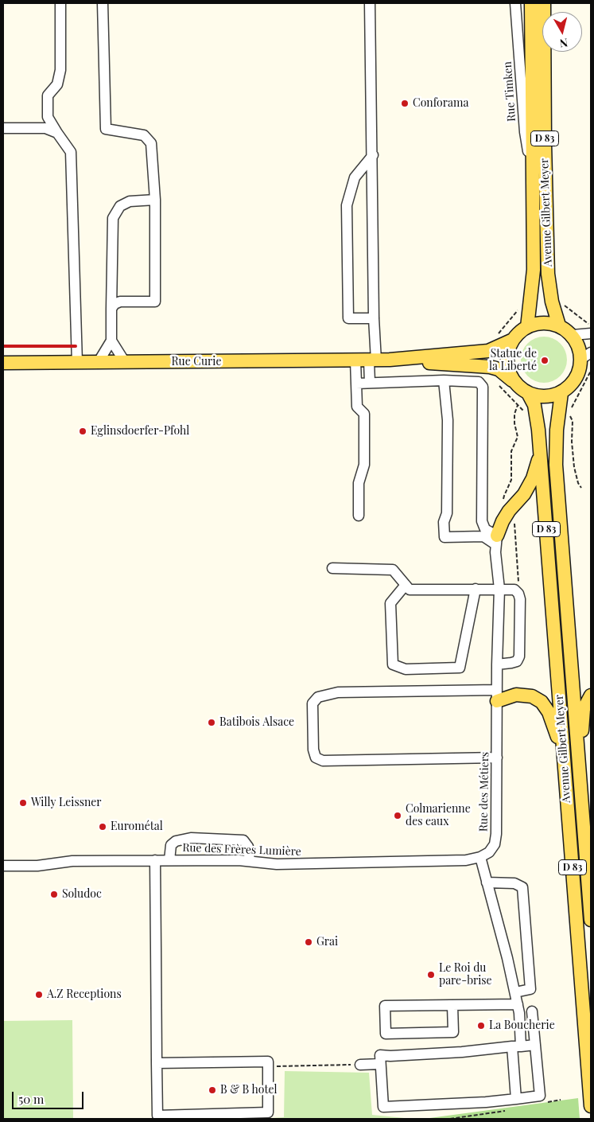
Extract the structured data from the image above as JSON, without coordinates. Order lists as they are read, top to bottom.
{
  "streets": {
    "main road": ["D 83", "Avenue Gilbert Meyer", "Rue Curie"],
    "street": ["Rue Timken", "Rue des Métiers", "Rue des Frères Lumière"]
  },
  "crossings": [
    ["Rue Timken", "Avenue Gilbert Meyer"],
    ["Avenue Gilbert Meyer", "Rue Curie"],
    ["Rue des Métiers", "Rue des Frères Lumière"]
  ],
  "places": [
    "Conforama",
    "Statue de la Liberté",
    "Eglinsdoerfer-Pfohl",
    "Batibois Alsace",
    "Willy Leissner",
    "Colmarienne des eaux",
    "Eurométal",
    "Soludoc",
    "Grai",
    "Le Roi du pare-brise",
    "A.Z Receptions",
    "La Boucherie",
    "B & B hotel"
  ],
  "scale_bar": "50 m",
  "north": "bottom"
}
